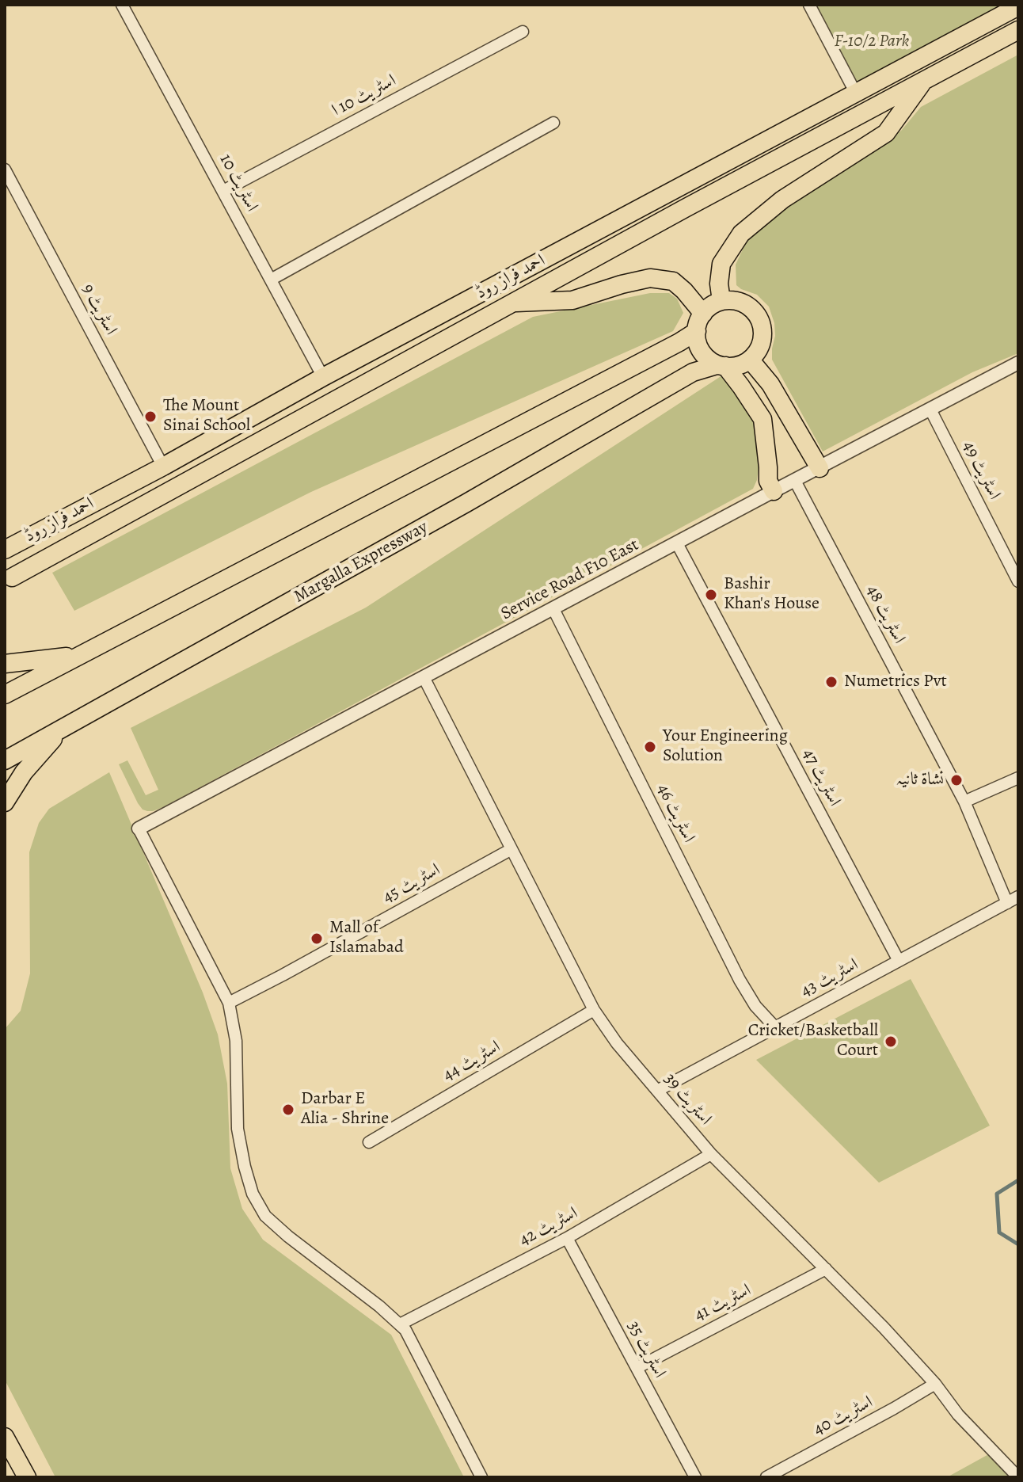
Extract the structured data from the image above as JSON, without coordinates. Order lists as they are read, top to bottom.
{
  "streets": {
    "main road": ["احمد فراز روڈ", "Margalla Expressway"],
    "street": [
      "اسٹریٹ 10 ا",
      "اسٹریٹ 10",
      "اسٹریٹ 9",
      "اسٹریٹ 49",
      "Service Road F10 East",
      "اسٹریٹ 48",
      "اسٹریٹ 47",
      "اسٹریٹ 46",
      "اسٹریٹ 45",
      "اسٹریٹ 43",
      "اسٹریٹ 44",
      "اسٹریٹ 39",
      "اسٹریٹ 42",
      "اسٹریٹ 41",
      "اسٹریٹ 35",
      "اسٹریٹ 40"
    ]
  },
  "crossings": [
    ["اسٹریٹ 10 ا", "اسٹریٹ 10"],
    ["اسٹریٹ 10", "احمد فراز روڈ"],
    ["احمد فراز روڈ", "اسٹریٹ 9"],
    ["اسٹریٹ 49", "Service Road F10 East"],
    ["Service Road F10 East", "اسٹریٹ 48"],
    ["Service Road F10 East", "اسٹریٹ 47"],
    ["Service Road F10 East", "اسٹریٹ 46"],
    ["Service Road F10 East", "اسٹریٹ 39"],
    ["اسٹریٹ 48", "اسٹریٹ 43"],
    ["اسٹریٹ 47", "اسٹریٹ 43"],
    ["اسٹریٹ 46", "اسٹریٹ 43"],
    ["اسٹریٹ 45", "اسٹریٹ 39"],
    ["اسٹریٹ 43", "اسٹریٹ 39"],
    ["اسٹریٹ 44", "اسٹریٹ 39"],
    ["اسٹریٹ 39", "اسٹریٹ 42"],
    ["اسٹریٹ 39", "اسٹریٹ 41"],
    ["اسٹریٹ 39", "اسٹریٹ 40"],
    ["اسٹریٹ 42", "اسٹریٹ 35"],
    ["اسٹریٹ 41", "اسٹریٹ 35"]
  ],
  "parks": ["F-10/2 Park"],
  "places": [
    "The Mount Sinai School",
    "Bashir Khan's House",
    "Numetrics Pvt",
    "Your Engineering Solution",
    "نشاۃ ثانیہ",
    "Mall of Islamabad",
    "Cricket/Basketball Court",
    "Darbar E Alia - Shrine"
  ]
}
